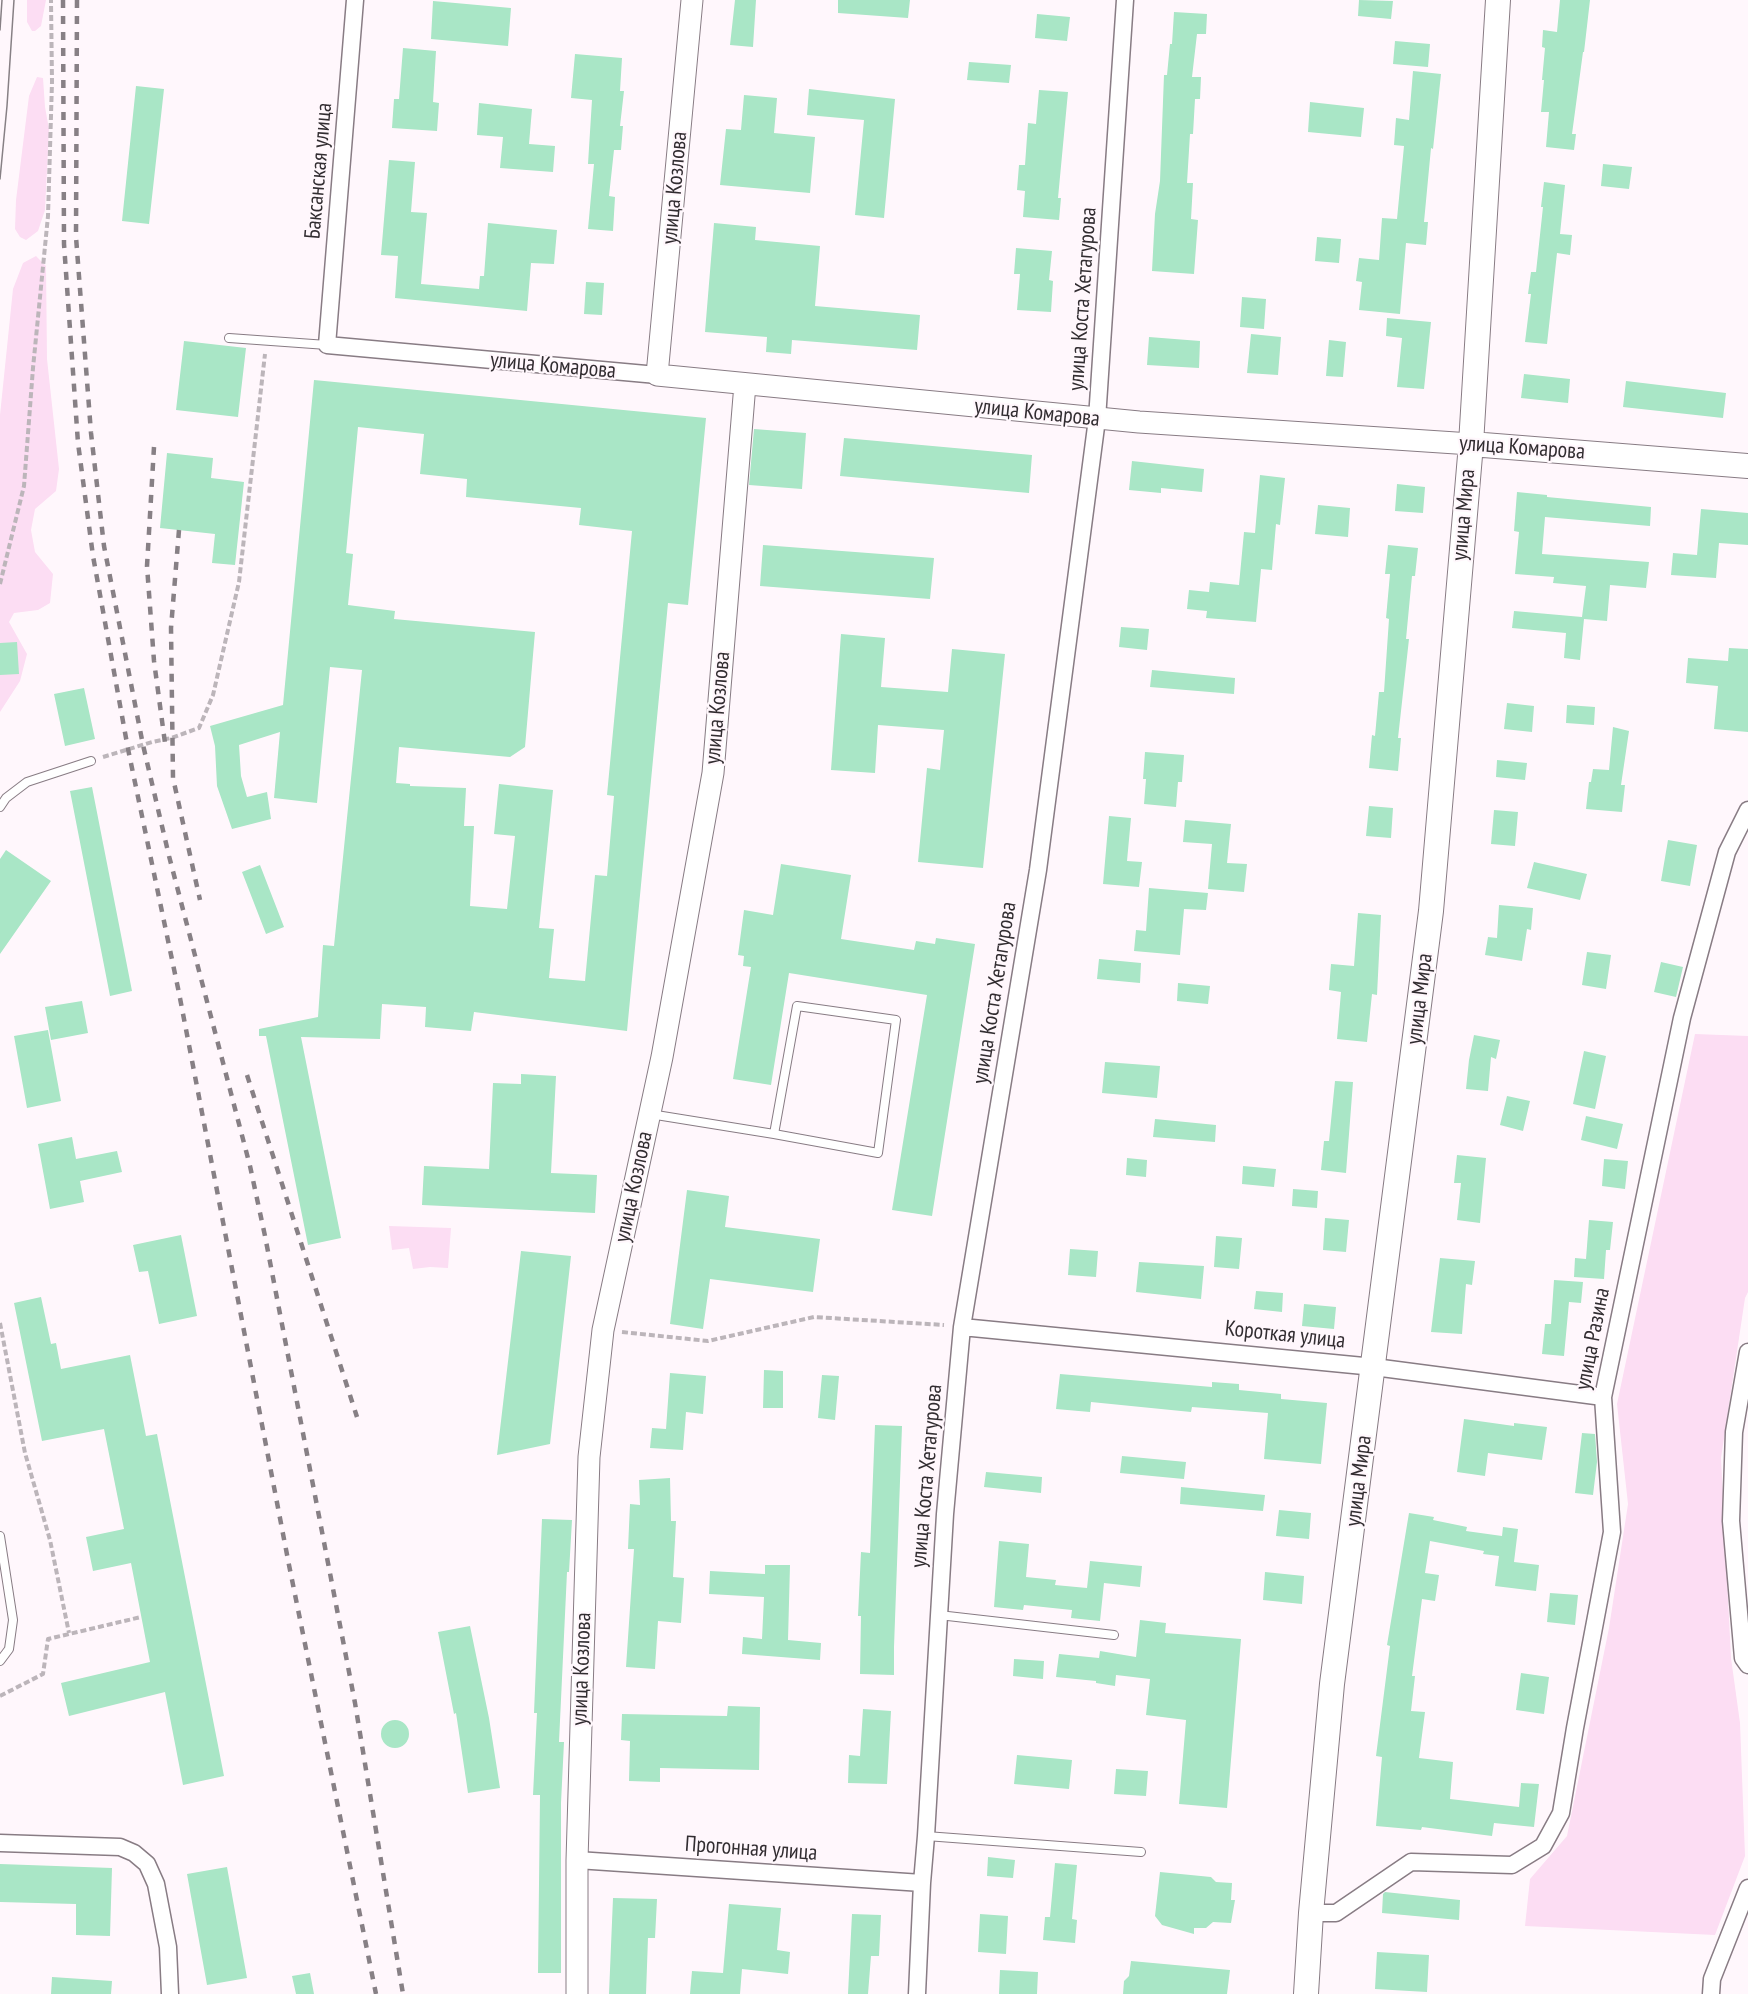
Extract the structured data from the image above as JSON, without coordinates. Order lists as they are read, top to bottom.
{
  "streets": {
    "main road": ["улица Комарова", "улица Мира"],
    "street": [
      "Баксанская улица",
      "улица Козлова",
      "улица Коста Хетагурова",
      "Короткая улица",
      "улица Разина",
      "Прогонная улица"
    ]
  },
  "crossings": [
    ["Баксанская улица", "улица Комарова"],
    ["улица Козлова", "улица Комарова"],
    ["улица Козлова", "Прогонная улица"],
    ["улица Коста Хетагурова", "улица Комарова"],
    ["улица Коста Хетагурова", "Короткая улица"],
    ["улица Коста Хетагурова", "Прогонная улица"],
    ["улица Комарова", "улица Мира"],
    ["улица Мира", "Короткая улица"],
    ["улица Мира", "улица Разина"],
    ["Короткая улица", "улица Разина"]
  ]
}
